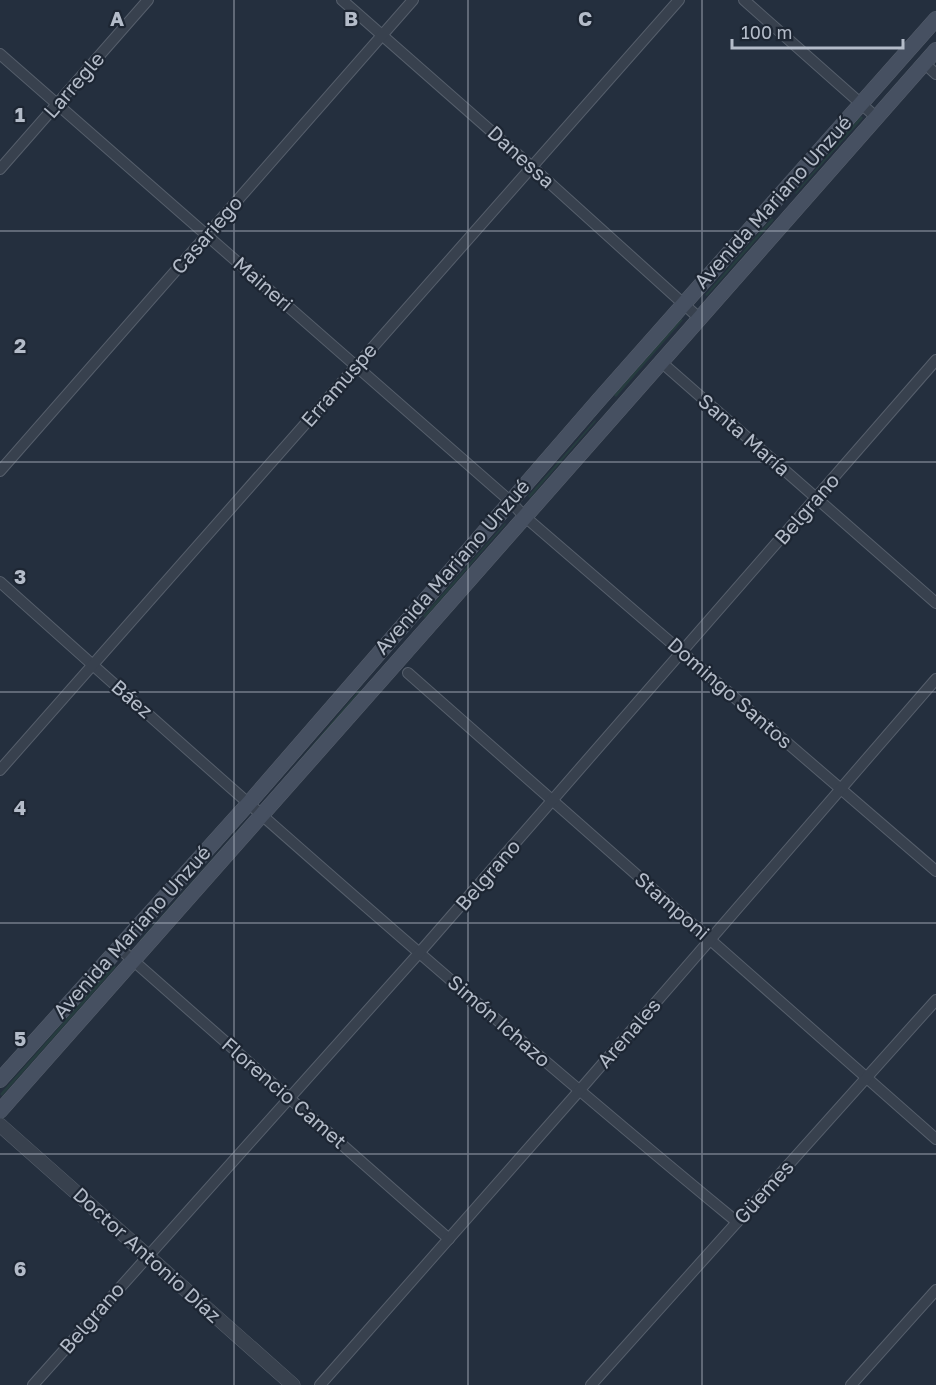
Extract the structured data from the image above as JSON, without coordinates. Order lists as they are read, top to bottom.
{
  "streets": {
    "main road": ["Avenida Mariano Unzué"],
    "street": [
      "Larregle",
      "Danessa",
      "Casariego",
      "Maineri",
      "Erramuspe",
      "Santa María",
      "Belgrano",
      "Domingo Santos",
      "Báez",
      "Stamponi",
      "Simón Ichazo",
      "Arenales",
      "Florencio Camet",
      "Güemes",
      "Doctor Antonio Díaz"
    ]
  },
  "crossings": [
    ["Larregle", "Maineri"],
    ["Danessa", "Avenida Mariano Unzué"],
    ["Danessa", "Casariego"],
    ["Danessa", "Erramuspe"],
    ["Avenida Mariano Unzué", "Maineri"],
    ["Avenida Mariano Unzué", "Santa María"],
    ["Avenida Mariano Unzué", "Domingo Santos"],
    ["Avenida Mariano Unzué", "Báez"],
    ["Avenida Mariano Unzué", "Simón Ichazo"],
    ["Avenida Mariano Unzué", "Florencio Camet"],
    ["Casariego", "Maineri"],
    ["Maineri", "Erramuspe"],
    ["Maineri", "Domingo Santos"],
    ["Erramuspe", "Báez"],
    ["Santa María", "Belgrano"],
    ["Belgrano", "Domingo Santos"],
    ["Belgrano", "Stamponi"],
    ["Belgrano", "Simón Ichazo"],
    ["Belgrano", "Florencio Camet"],
    ["Belgrano", "Doctor Antonio Díaz"],
    ["Domingo Santos", "Arenales"],
    ["Báez", "Simón Ichazo"],
    ["Stamponi", "Arenales"],
    ["Stamponi", "Güemes"],
    ["Simón Ichazo", "Arenales"],
    ["Simón Ichazo", "Güemes"],
    ["Arenales", "Florencio Camet"]
  ],
  "scale_bar": "100 m",
  "grid": {
    "columns": ["A", "B", "C"],
    "rows": [
      "1",
      "2",
      "3",
      "4",
      "5",
      "6"
    ]
  }
}
